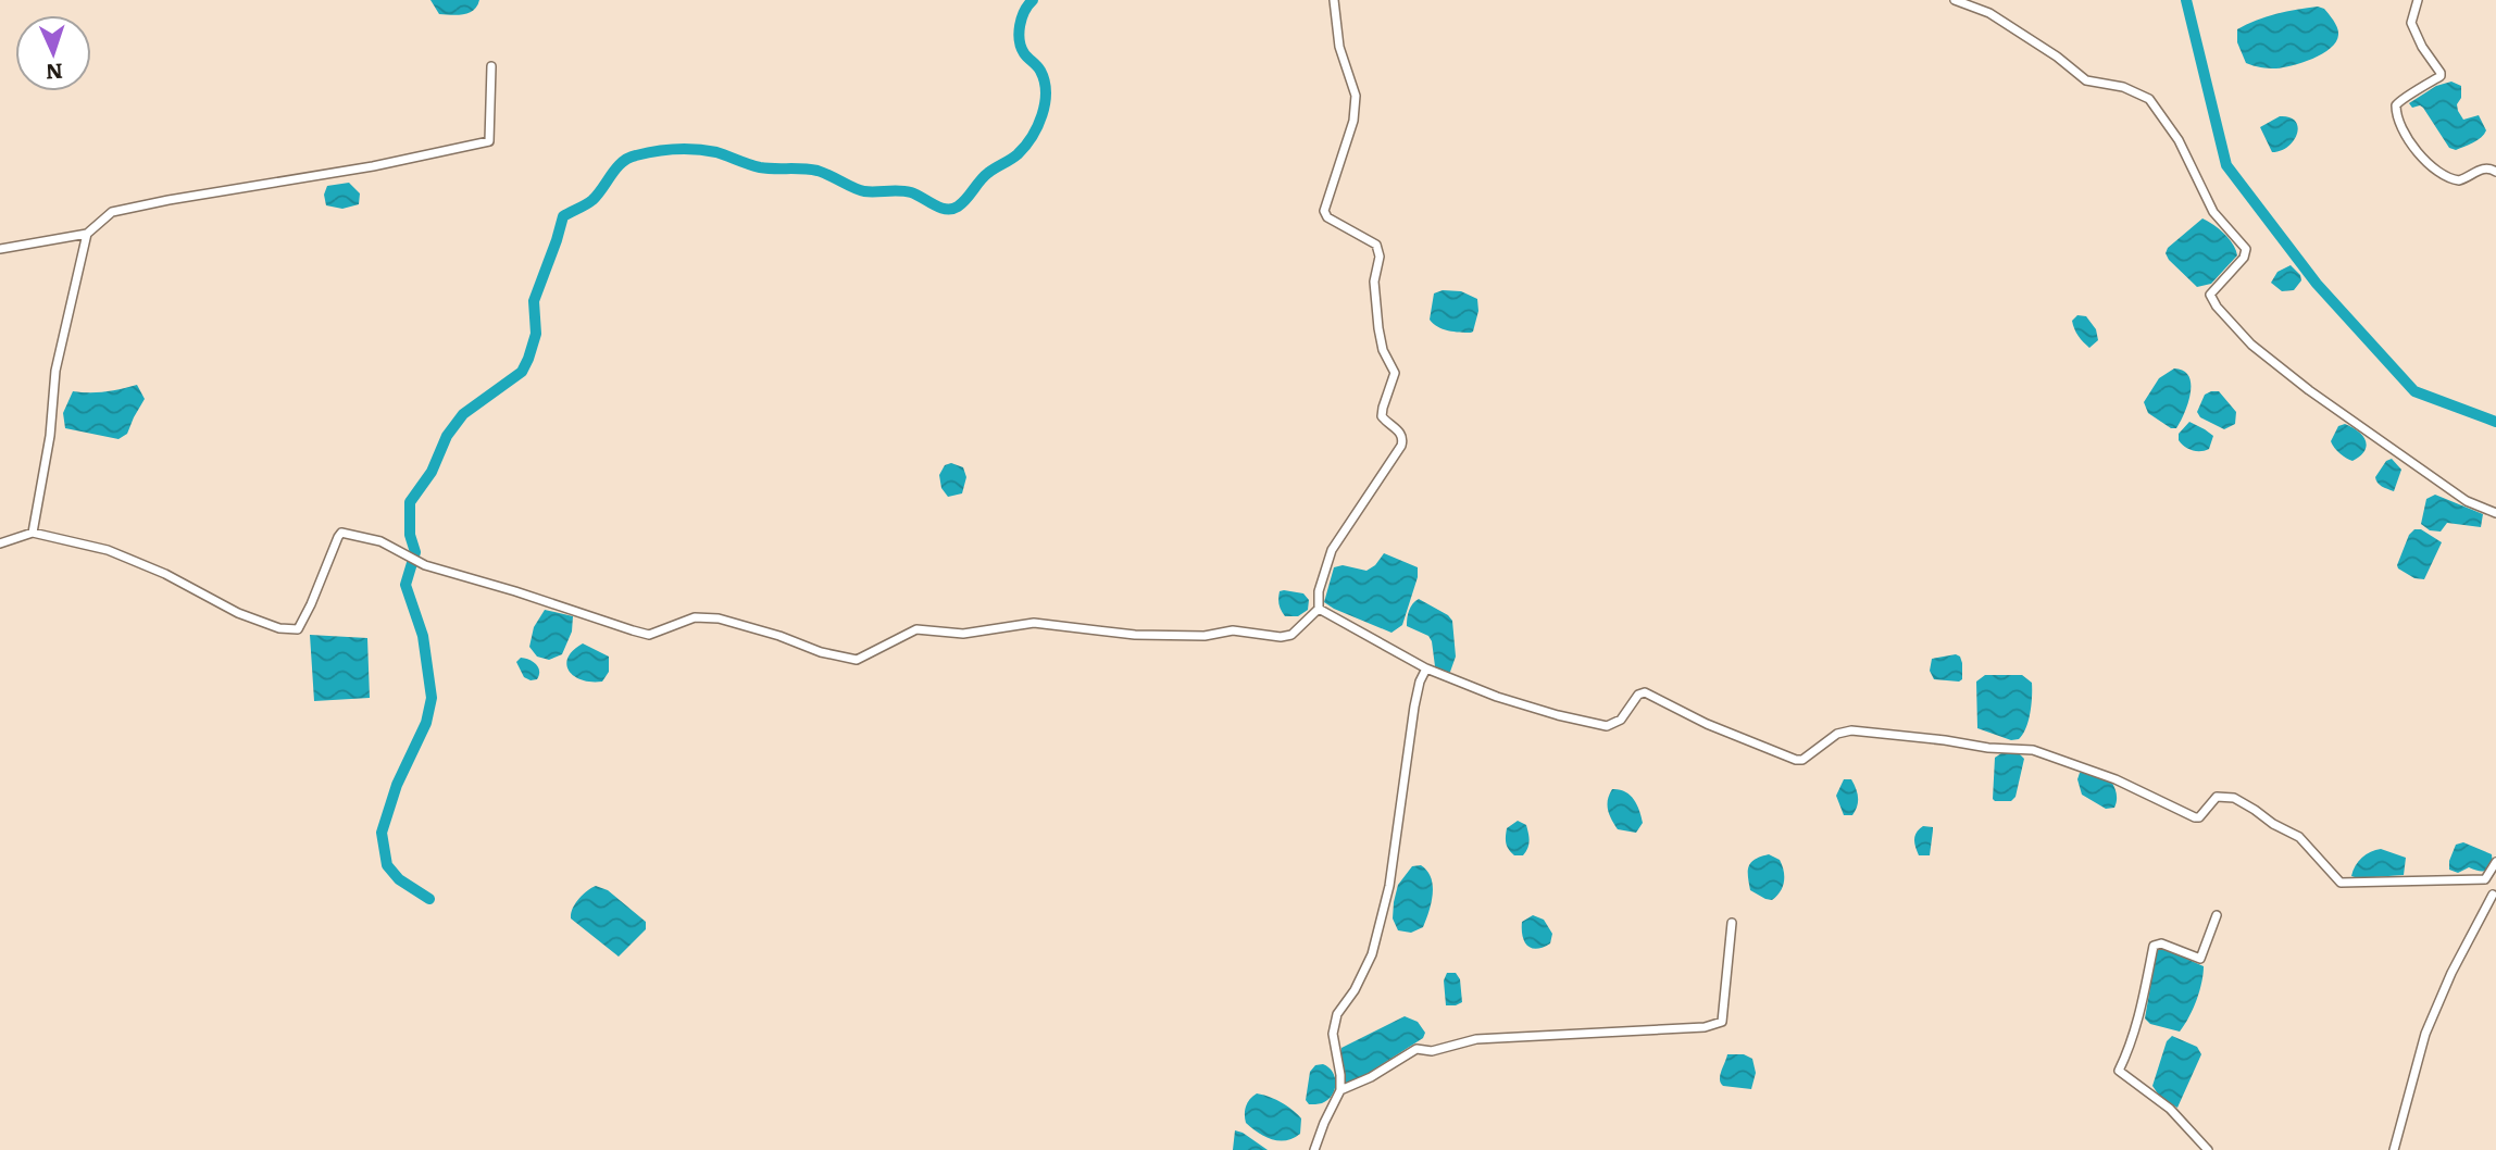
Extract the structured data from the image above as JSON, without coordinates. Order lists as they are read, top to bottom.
{
  "north": "bottom"
}
